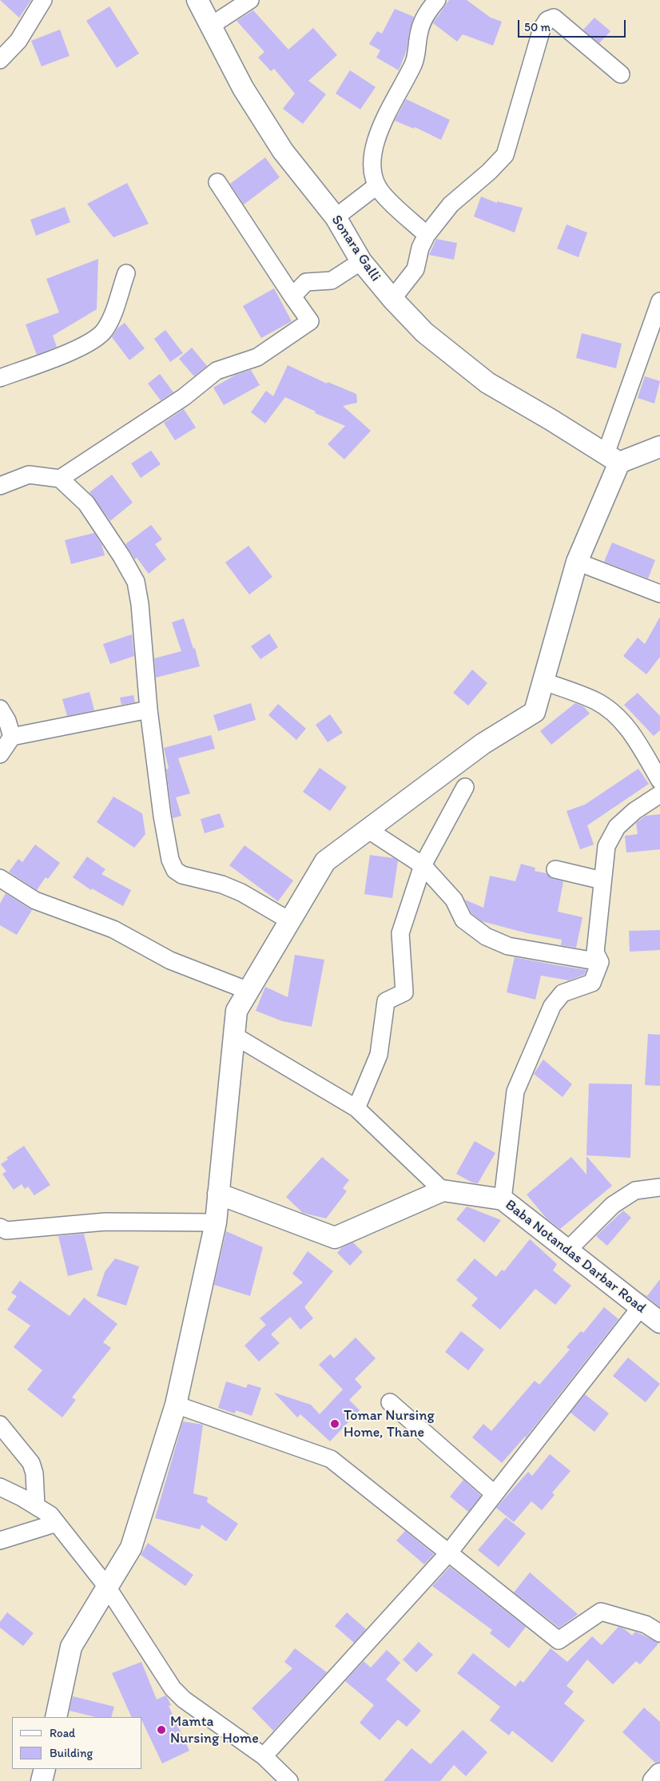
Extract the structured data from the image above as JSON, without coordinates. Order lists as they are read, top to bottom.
{
  "streets": {
    "street": ["Sonara Galli", "Baba Notandas Darbar Road"]
  },
  "places": ["Tomar Nursing Home, Thane", "Mamta Nursing Home"],
  "legend": ["Road", "Building"],
  "scale_bar": "50 m"
}
